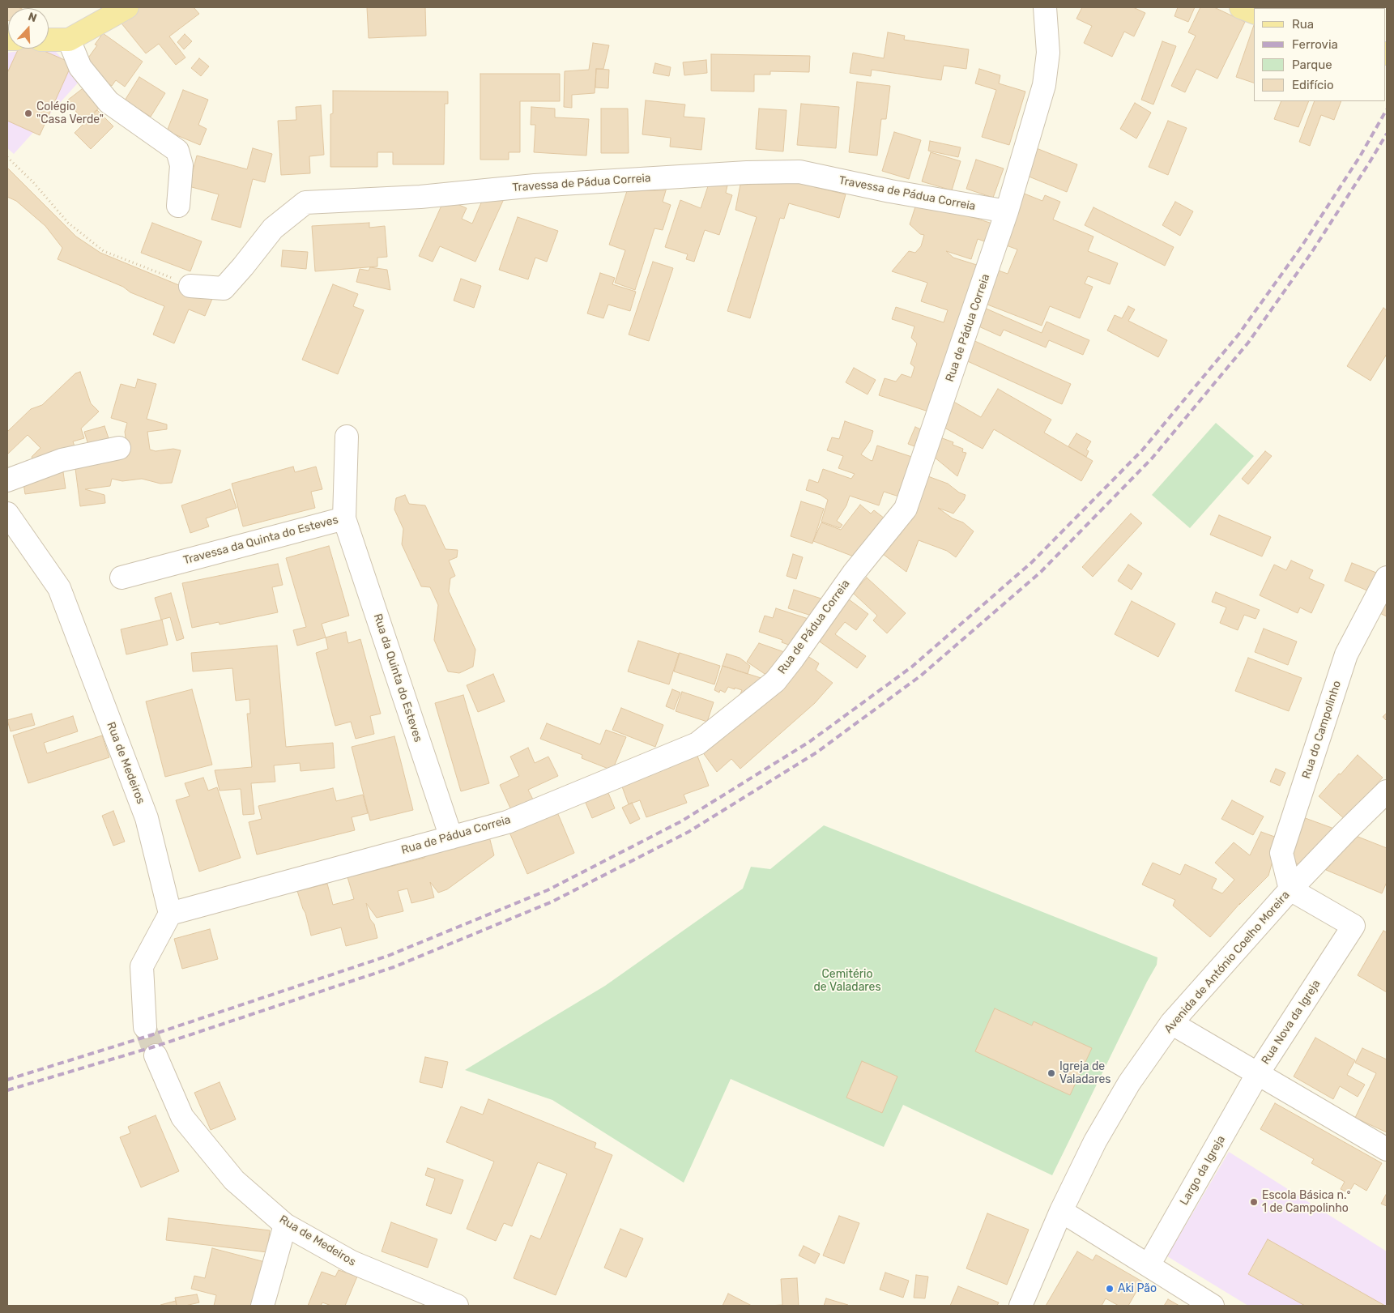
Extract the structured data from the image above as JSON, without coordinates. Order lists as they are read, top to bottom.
{
  "streets": {
    "street": [
      "Travessa de Pádua Correia",
      "Rua de Pádua Correia",
      "Travessa da Quinta do Esteves",
      "Rua da Quinta do Esteves",
      "Rua do Campolinho",
      "Rua de Medeiros",
      "Avenida de António Coelho Moreira",
      "Rua Nova da Igreja",
      "Largo da Igreja"
    ]
  },
  "crossings": [
    ["Travessa de Pádua Correia", "Rua de Pádua Correia"],
    ["Rua de Pádua Correia", "Rua da Quinta do Esteves"],
    ["Rua de Pádua Correia", "Rua de Medeiros"],
    ["Travessa da Quinta do Esteves", "Rua da Quinta do Esteves"],
    ["Rua do Campolinho", "Avenida de António Coelho Moreira"],
    ["Rua do Campolinho", "Rua Nova da Igreja"],
    ["Avenida de António Coelho Moreira", "Rua Nova da Igreja"],
    ["Rua Nova da Igreja", "Largo da Igreja"]
  ],
  "parks": ["Cemitério de Valadares"],
  "places": [
    "Colégio \"Casa Verde\"",
    "Igreja de Valadares",
    "Escola Básica n.º 1 de Campolinho",
    "Aki Pão"
  ],
  "legend": [
    "Rua",
    "Ferrovia",
    "Parque",
    "Edifício"
  ],
  "north": "top"
}
